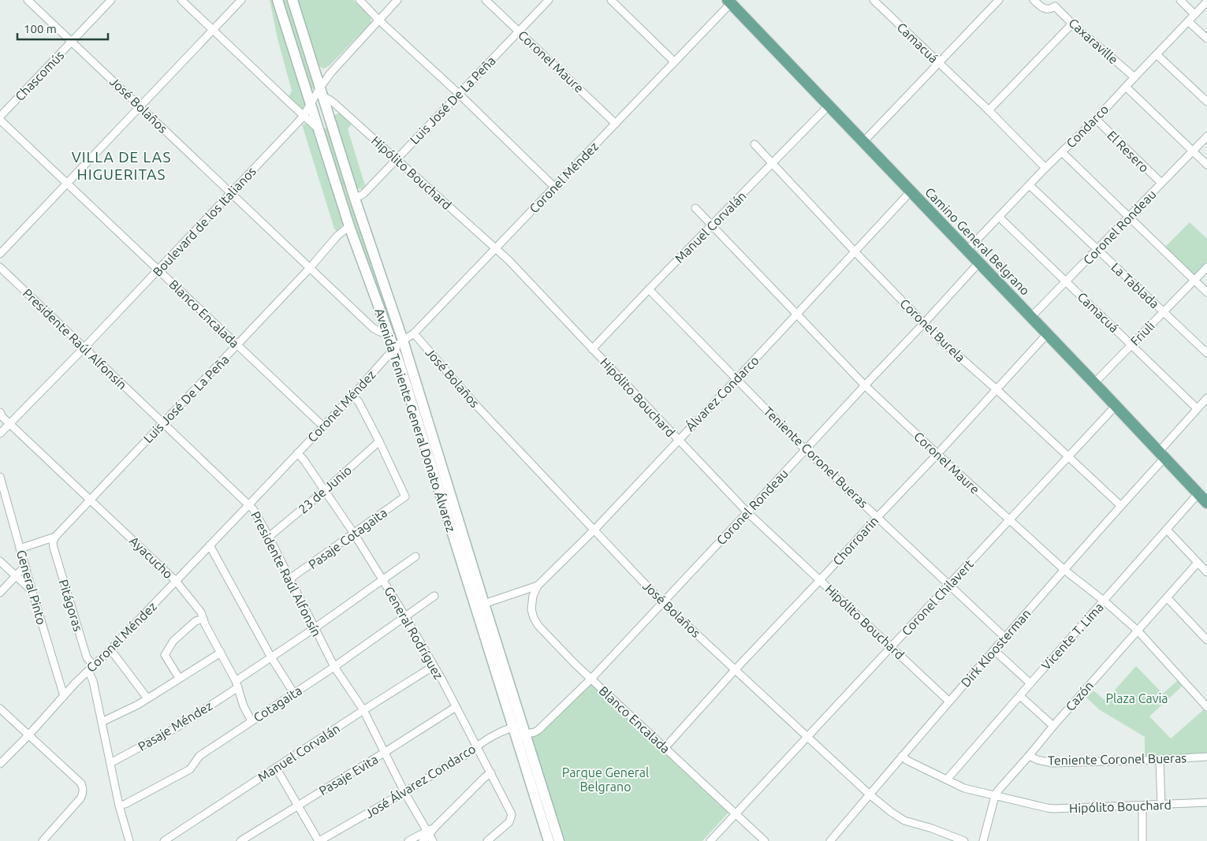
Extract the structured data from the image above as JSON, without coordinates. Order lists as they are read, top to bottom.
{
  "streets": {
    "main road": ["Camino General Belgrano", "Avenida Teniente General Donato Álvarez"],
    "street": [
      "Caxaraville",
      "Camacuá",
      "Coronel Maure",
      "Chascomús",
      "Luis José De La Peña",
      "José Bolaños",
      "Condarco",
      "El Resero",
      "Hipólito Bouchard",
      "Coronel Méndez",
      "Boulevard de los Italianos",
      "Manuel Corvalán",
      "Coronel Rondeau",
      "La Tablada",
      "Blanco Encalada",
      "Coronel Burela",
      "Friuli",
      "Presidente Raúl Alfonsín",
      "Álvarez Condarco",
      "Teniente Coronel Bueras",
      "23 de Junio",
      "Pasaje Cotagaita",
      "Chorroarin",
      "Ayacucho",
      "General Pinto",
      "Coronel Chilavert",
      "Pitágoras",
      "General Rodríguez",
      "Vicente T. Lima",
      "Dirk Kloosterman",
      "Cazón",
      "Cotagaita",
      "Pasaje Méndez",
      "Pasaje Evita",
      "José Álvarez Condarco"
    ]
  },
  "crossings": [
    ["Caxaraville", "Condarco"],
    ["Camacuá", "Condarco"],
    ["Camacuá", "Coronel Rondeau"],
    ["Camacuá", "Friuli"],
    ["Camacuá", "Dirk Kloosterman"],
    ["Coronel Maure", "Luis José De La Peña"],
    ["Coronel Maure", "Coronel Méndez"],
    ["Coronel Maure", "Manuel Corvalán"],
    ["Coronel Maure", "Coronel Rondeau"],
    ["Coronel Maure", "Álvarez Condarco"],
    ["Coronel Maure", "Chorroarin"],
    ["Coronel Maure", "Coronel Chilavert"],
    ["Coronel Maure", "Vicente T. Lima"],
    ["Coronel Maure", "Dirk Kloosterman"],
    ["Coronel Maure", "Cazón"],
    ["Chascomús", "José Bolaños"],
    ["Chascomús", "Blanco Encalada"],
    ["Luis José De La Peña", "José Bolaños"],
    ["Luis José De La Peña", "Hipólito Bouchard"],
    ["Luis José De La Peña", "Blanco Encalada"],
    ["Luis José De La Peña", "Presidente Raúl Alfonsín"],
    ["Luis José De La Peña", "Avenida Teniente General Donato Álvarez"],
    ["Luis José De La Peña", "Ayacucho"],
    ["Luis José De La Peña", "General Pinto"],
    ["Luis José De La Peña", "Pitágoras"],
    ["José Bolaños", "Coronel Méndez"],
    ["José Bolaños", "Boulevard de los Italianos"],
    ["José Bolaños", "Coronel Rondeau"],
    ["José Bolaños", "Álvarez Condarco"],
    ["José Bolaños", "Avenida Teniente General Donato Álvarez"],
    ["José Bolaños", "Chorroarin"],
    ["José Bolaños", "Coronel Chilavert"],
    ["José Bolaños", "Dirk Kloosterman"],
    ["Condarco", "El Resero"],
    ["Condarco", "Camino General Belgrano"],
    ["Condarco", "La Tablada"],
    ["El Resero", "Coronel Rondeau"],
    ["Hipólito Bouchard", "Coronel Méndez"],
    ["Hipólito Bouchard", "Manuel Corvalán"],
    ["Hipólito Bouchard", "Coronel Rondeau"],
    ["Hipólito Bouchard", "Álvarez Condarco"],
    ["Hipólito Bouchard", "Avenida Teniente General Donato Álvarez"],
    ["Hipólito Bouchard", "Chorroarin"],
    ["Hipólito Bouchard", "Coronel Chilavert"],
    ["Hipólito Bouchard", "Vicente T. Lima"],
    ["Hipólito Bouchard", "Dirk Kloosterman"],
    ["Hipólito Bouchard", "Cazón"],
    ["Coronel Méndez", "Camino General Belgrano"],
    ["Coronel Méndez", "Blanco Encalada"],
    ["Coronel Méndez", "Presidente Raúl Alfonsín"],
    ["Coronel Méndez", "Avenida Teniente General Donato Álvarez"],
    ["Coronel Méndez", "Ayacucho"],
    ["Coronel Méndez", "General Pinto"],
    ["Coronel Méndez", "Pitágoras"],
    ["Coronel Méndez", "General Rodríguez"],
    ["Boulevard de los Italianos", "Blanco Encalada"],
    ["Boulevard de los Italianos", "Presidente Raúl Alfonsín"],
    ["Boulevard de los Italianos", "Avenida Teniente General Donato Álvarez"],
    ["Boulevard de los Italianos", "Ayacucho"],
    ["Manuel Corvalán", "Camino General Belgrano"],
    ["Manuel Corvalán", "Coronel Burela"],
    ["Manuel Corvalán", "Presidente Raúl Alfonsín"],
    ["Manuel Corvalán", "Teniente Coronel Bueras"],
    ["Manuel Corvalán", "General Rodríguez"],
    ["Coronel Rondeau", "Camino General Belgrano"],
    ["Coronel Rondeau", "La Tablada"],
    ["Coronel Rondeau", "Blanco Encalada"],
    ["Coronel Rondeau", "Coronel Burela"],
    ["Coronel Rondeau", "Avenida Teniente General Donato Álvarez"],
    ["Coronel Rondeau", "Teniente Coronel Bueras"],
    ["Coronel Rondeau", "José Álvarez Condarco"],
    ["Camino General Belgrano", "Friuli"],
    ["Camino General Belgrano", "Álvarez Condarco"],
    ["Camino General Belgrano", "Chorroarin"],
    ["Camino General Belgrano", "Coronel Chilavert"],
    ["Camino General Belgrano", "Vicente T. Lima"],
    ["Camino General Belgrano", "Dirk Kloosterman"],
    ["La Tablada", "Friuli"],
    ["Blanco Encalada", "Álvarez Condarco"],
    ["Blanco Encalada", "Chorroarin"],
    ["Blanco Encalada", "Coronel Chilavert"],
    ["Coronel Burela", "Álvarez Condarco"],
    ["Coronel Burela", "Chorroarin"],
    ["Coronel Burela", "Coronel Chilavert"],
    ["Coronel Burela", "Dirk Kloosterman"],
    ["Presidente Raúl Alfonsín", "23 de Junio"],
    ["Presidente Raúl Alfonsín", "Pasaje Cotagaita"],
    ["Presidente Raúl Alfonsín", "Cotagaita"],
    ["Presidente Raúl Alfonsín", "Pasaje Méndez"],
    ["Presidente Raúl Alfonsín", "Pasaje Evita"],
    ["Presidente Raúl Alfonsín", "José Álvarez Condarco"],
    ["Álvarez Condarco", "Avenida Teniente General Donato Álvarez"],
    ["Álvarez Condarco", "Teniente Coronel Bueras"],
    ["Avenida Teniente General Donato Álvarez", "José Álvarez Condarco"],
    ["Teniente Coronel Bueras", "Chorroarin"],
    ["Teniente Coronel Bueras", "Coronel Chilavert"],
    ["Teniente Coronel Bueras", "Dirk Kloosterman"],
    ["Teniente Coronel Bueras", "Cazón"],
    ["23 de Junio", "Pasaje Cotagaita"],
    ["23 de Junio", "General Rodríguez"],
    ["Pasaje Cotagaita", "General Rodríguez"],
    ["Ayacucho", "Cotagaita"],
    ["Ayacucho", "Pasaje Méndez"],
    ["General Rodríguez", "Cotagaita"],
    ["General Rodríguez", "Pasaje Méndez"],
    ["General Rodríguez", "Pasaje Evita"],
    ["General Rodríguez", "José Álvarez Condarco"]
  ],
  "districts": ["VILLA DE LAS HIGUERITAS"],
  "parks": ["Plaza Cavia", "Parque General Belgrano"],
  "scale_bar": "100 m"
}
